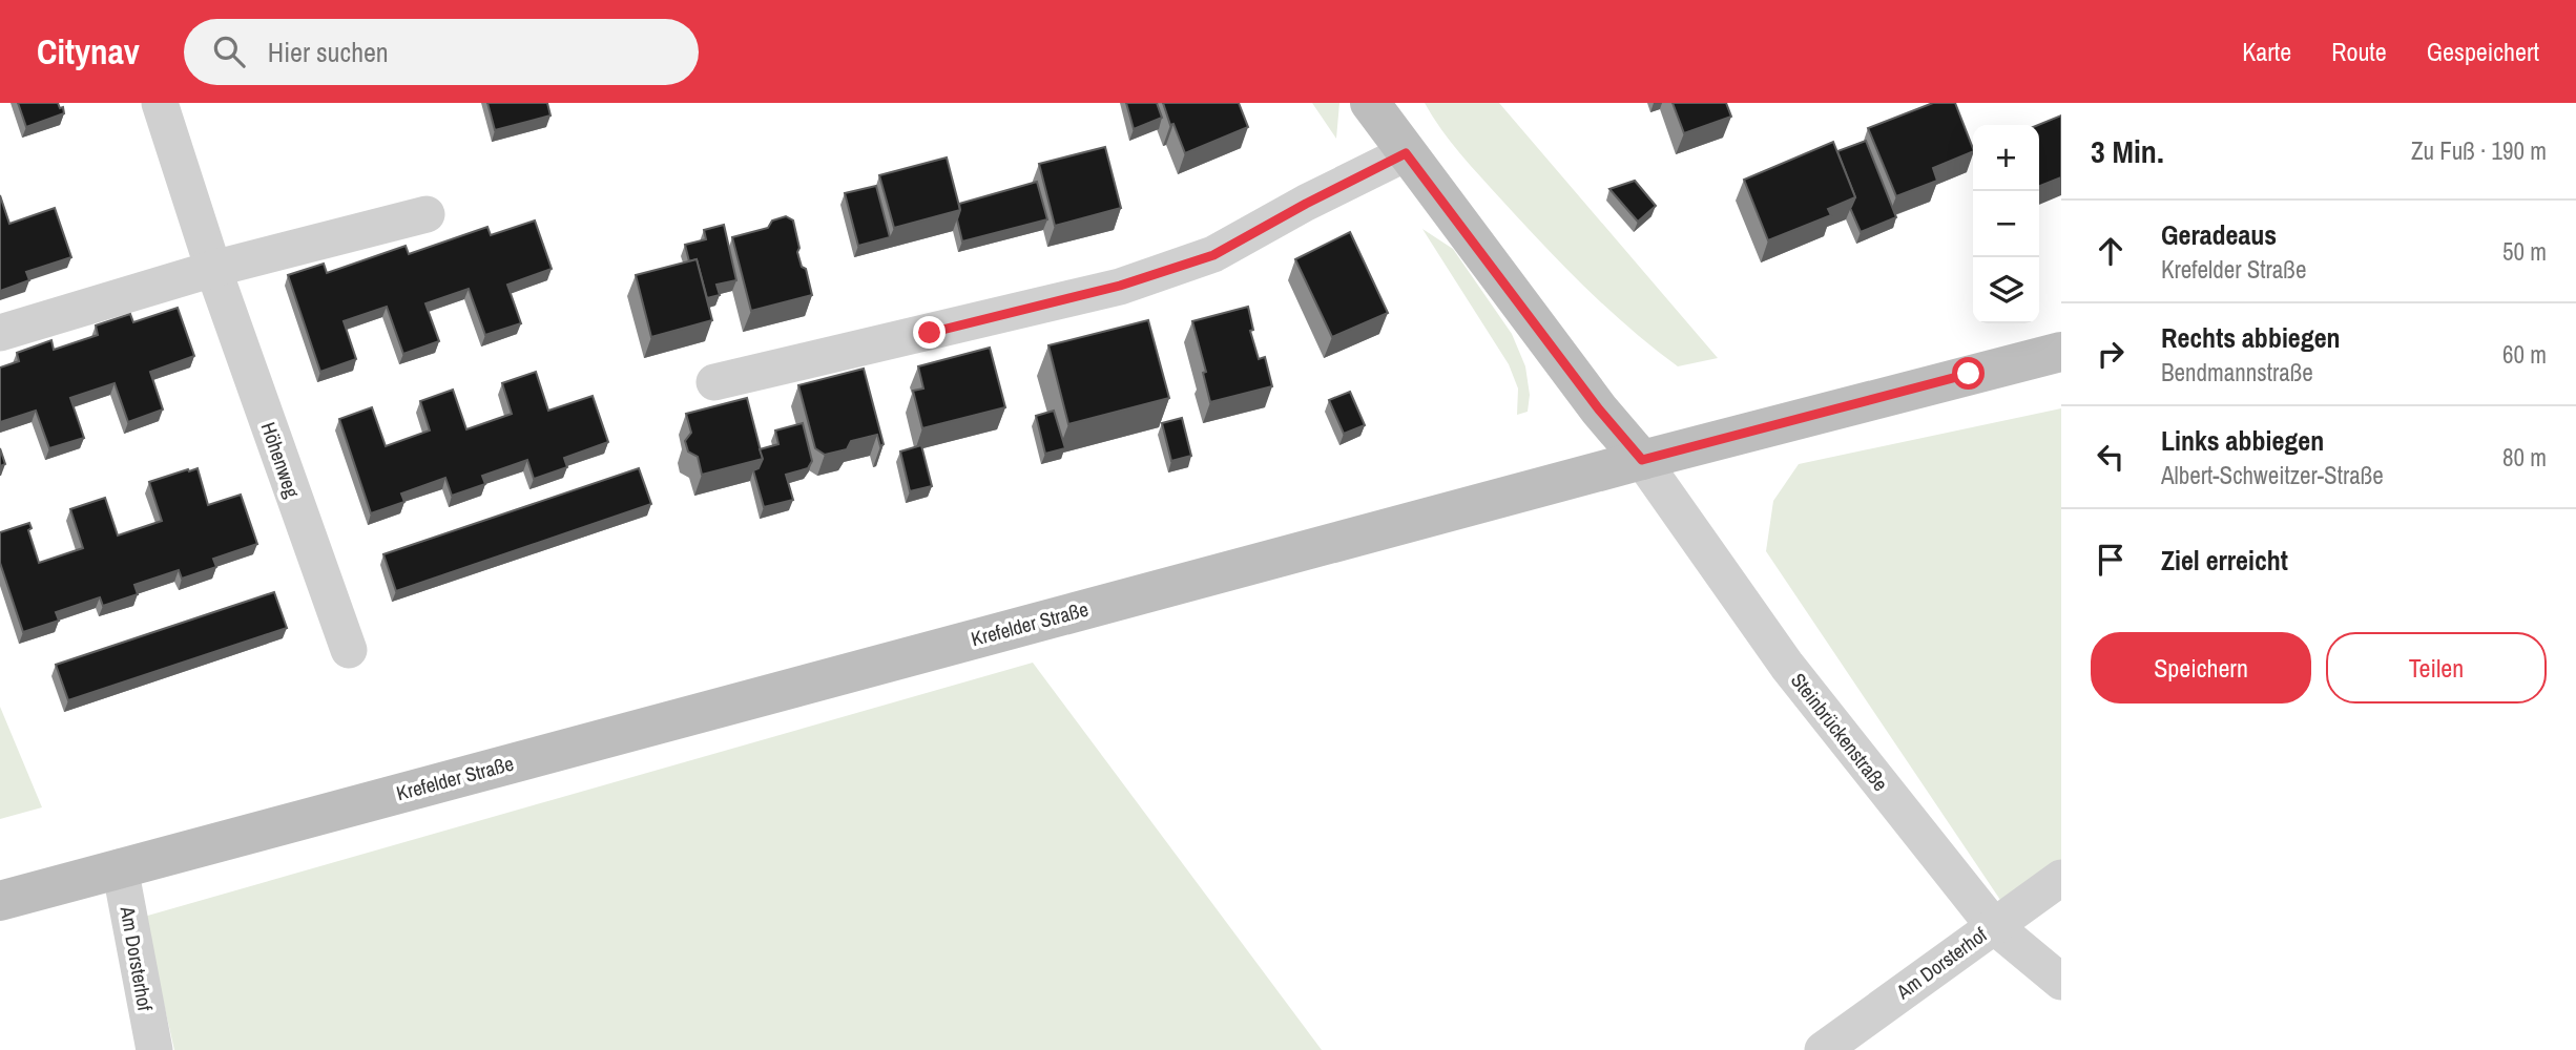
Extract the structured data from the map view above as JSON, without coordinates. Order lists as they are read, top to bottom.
{
  "streets": {
    "main road": ["Krefelder Straße"],
    "street": ["Höhenweg", "Steinbrückenstraße", "Am Dorsterhof"]
  },
  "crossings": [
    ["Krefelder Straße", "Steinbrückenstraße"],
    ["Krefelder Straße", "Am Dorsterhof"],
    ["Steinbrückenstraße", "Am Dorsterhof"]
  ],
  "page": {
    "header": "Citynav",
    "search": "Hier suchen",
    "nav": ["Karte", "Route", "Gespeichert"],
    "heading": ["3 Min.", "Zu Fuß · 190 m"],
    "map_buttons": ["+", "−"],
    "list": [
      ["Geradeaus", "Krefelder Straße", "50 m"],
      ["Rechts abbiegen", "Bendmannstraße", "60 m"],
      ["Links abbiegen", "Albert-Schweitzer-Straße", "80 m"],
      "Ziel erreicht"
    ],
    "buttons": ["Speichern", "Teilen"]
  }
}
